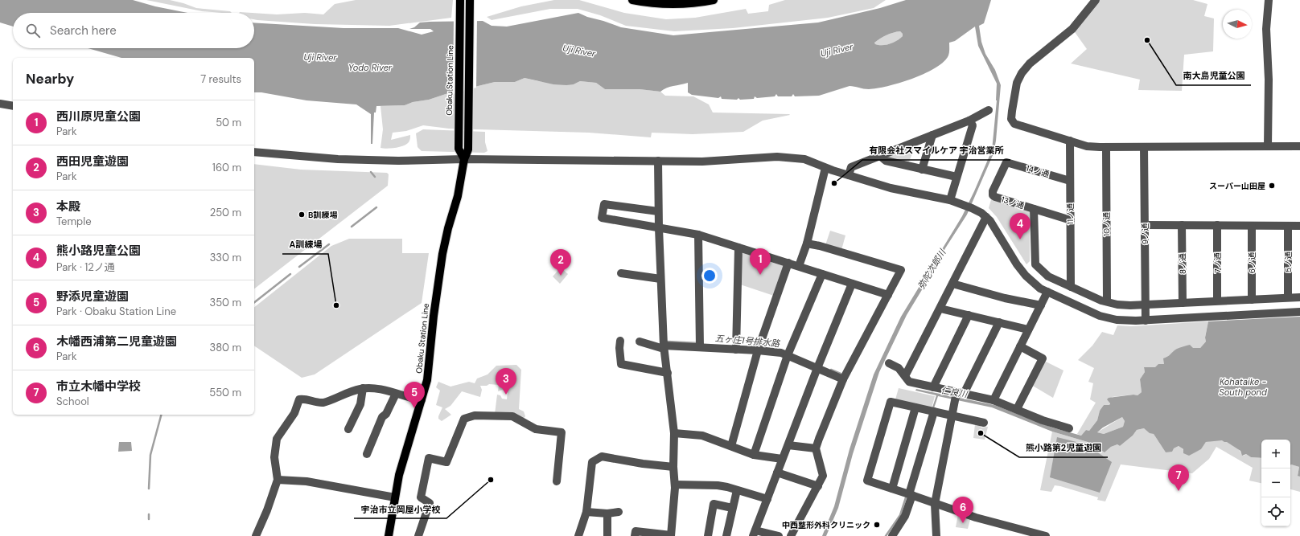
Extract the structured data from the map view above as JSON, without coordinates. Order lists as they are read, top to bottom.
{
  "streets": {
    "main road": ["Obaku Station Line"],
    "street": [
      "14ノ通",
      "13ノ通",
      "11ノ通",
      "10ノ通",
      "9ノ通",
      "5ノ通",
      "7ノ通",
      "6ノ通",
      "8ノ通"
    ]
  },
  "crossings": [
    ["14ノ通", "13ノ通"],
    ["14ノ通", "11ノ通"],
    ["13ノ通", "11ノ通"]
  ],
  "water": [
    "Uji River",
    "Yodo River",
    "弥陀次郎川",
    "五ヶ庄1号排水路",
    "Kohataike - South pond",
    "仁良川"
  ],
  "places": [
    "南大島児童公園",
    "有限会社スマイルケア 宇治営業所",
    "スーパー山田屋",
    "B訓練場",
    "A訓練場",
    "熊小路第2児童遊園",
    "宇治市立岡屋小学校",
    "中西整形外科クリニック"
  ],
  "north": "right",
  "page": {
    "search": "Search here",
    "heading": ["Nearby", "7 results"],
    "list": [
      {
        "mark": "1",
        "name": "西川原児童公園",
        "note": "Park",
        "value": "50 m"
      },
      {
        "mark": "2",
        "name": "西田児童遊園",
        "note": "Park",
        "value": "160 m"
      },
      {
        "mark": "3",
        "name": "本殿",
        "note": "Temple",
        "value": "250 m"
      },
      {
        "mark": "4",
        "name": "熊小路児童公園",
        "note": "Park · 12ノ通",
        "value": "330 m"
      },
      {
        "mark": "5",
        "name": "野添児童遊園",
        "note": "Park · Obaku Station Line",
        "value": "350 m"
      },
      {
        "mark": "6",
        "name": "木幡西浦第二児童遊園",
        "note": "Park",
        "value": "380 m"
      },
      {
        "mark": "7",
        "name": "市立木幡中学校",
        "note": "School",
        "value": "550 m"
      }
    ],
    "pins": [
      "4",
      "1",
      "2",
      "3",
      "5",
      "7",
      "6"
    ],
    "map_buttons": ["+", "−"]
  }
}
